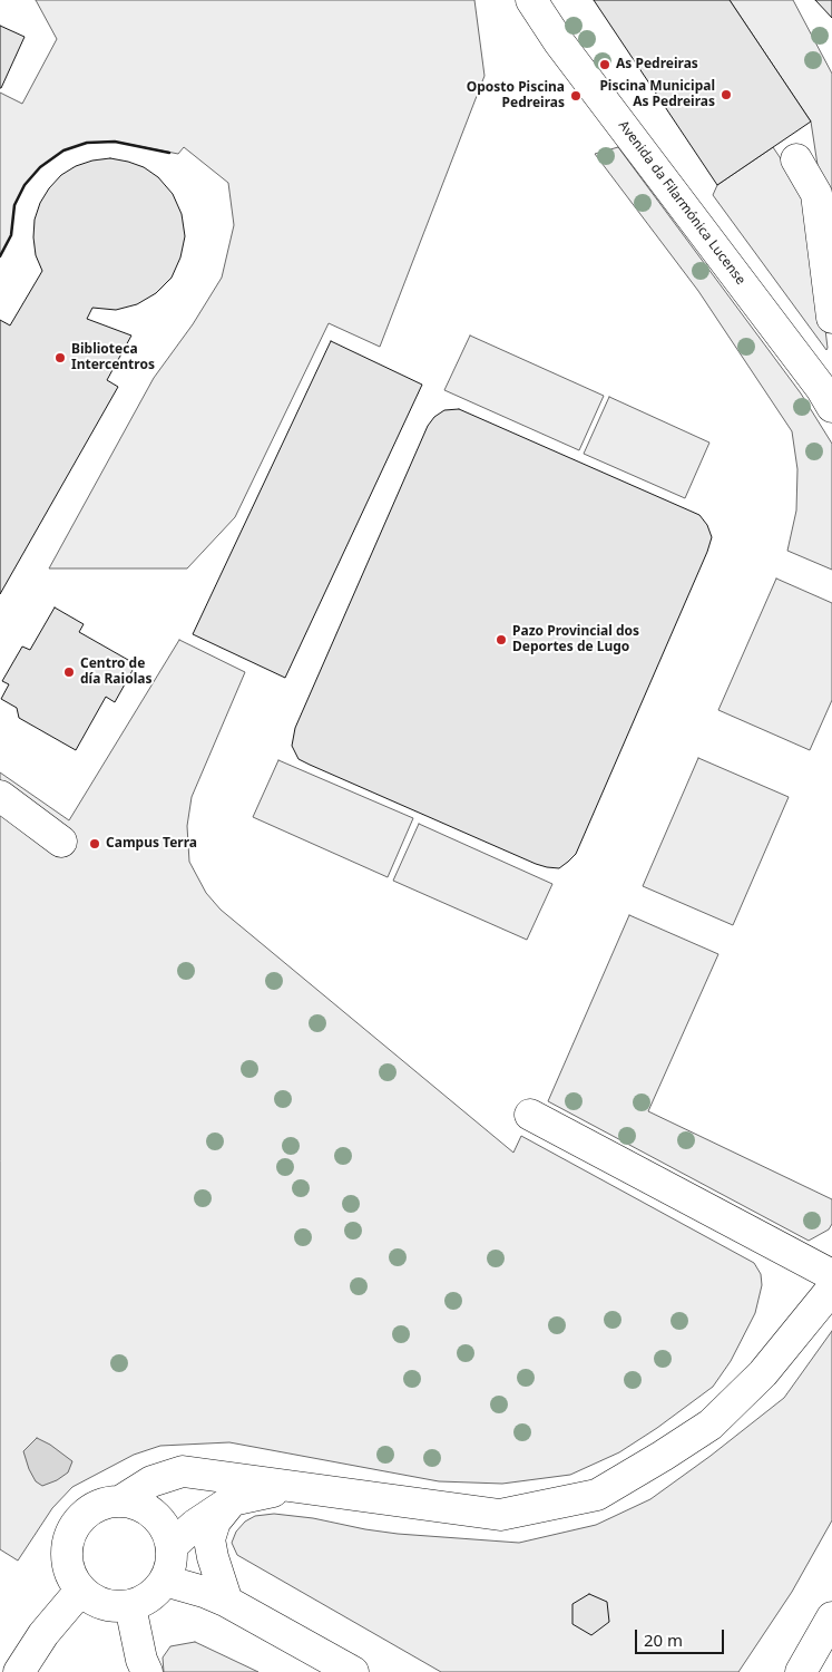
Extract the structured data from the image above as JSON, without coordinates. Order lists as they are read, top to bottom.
{
  "streets": {
    "main road": ["Avenida da Filarmónica Lucense"]
  },
  "places": [
    "As Pedreiras",
    "Piscina Municipal As Pedreiras",
    "Oposto Piscina Pedreiras",
    "Biblioteca Intercentros",
    "Pazo Provincial dos Deportes de Lugo",
    "Centro de día Raiolas",
    "Campus Terra"
  ],
  "scale_bar": "20 m"
}
